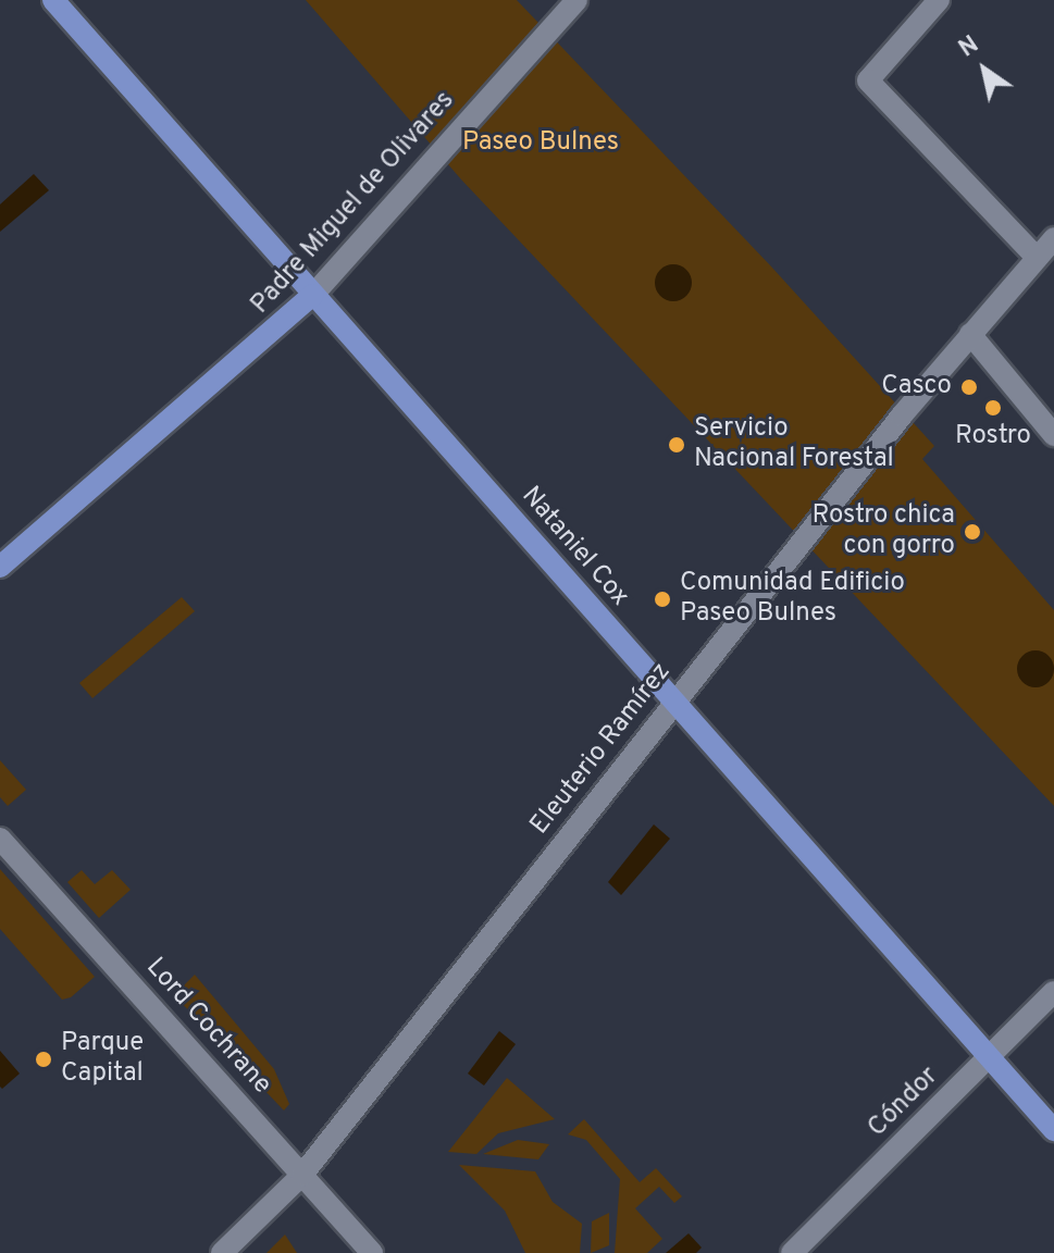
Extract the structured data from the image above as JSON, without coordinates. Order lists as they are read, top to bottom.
{
  "streets": {
    "main road": ["Padre Miguel de Olivares", "Nataniel Cox"],
    "street": ["Eleuterio Ramírez", "Lord Cochrane", "Cóndor"]
  },
  "crossings": [
    ["Padre Miguel de Olivares", "Nataniel Cox"],
    ["Nataniel Cox", "Eleuterio Ramírez"],
    ["Nataniel Cox", "Cóndor"],
    ["Eleuterio Ramírez", "Lord Cochrane"]
  ],
  "parks": ["Paseo Bulnes"],
  "places": [
    "Casco",
    "Rostro",
    "Servicio Nacional Forestal",
    "Rostro chica con gorro",
    "Comunidad Edificio Paseo Bulnes",
    "Parque Capital"
  ],
  "north": "top left"
}
